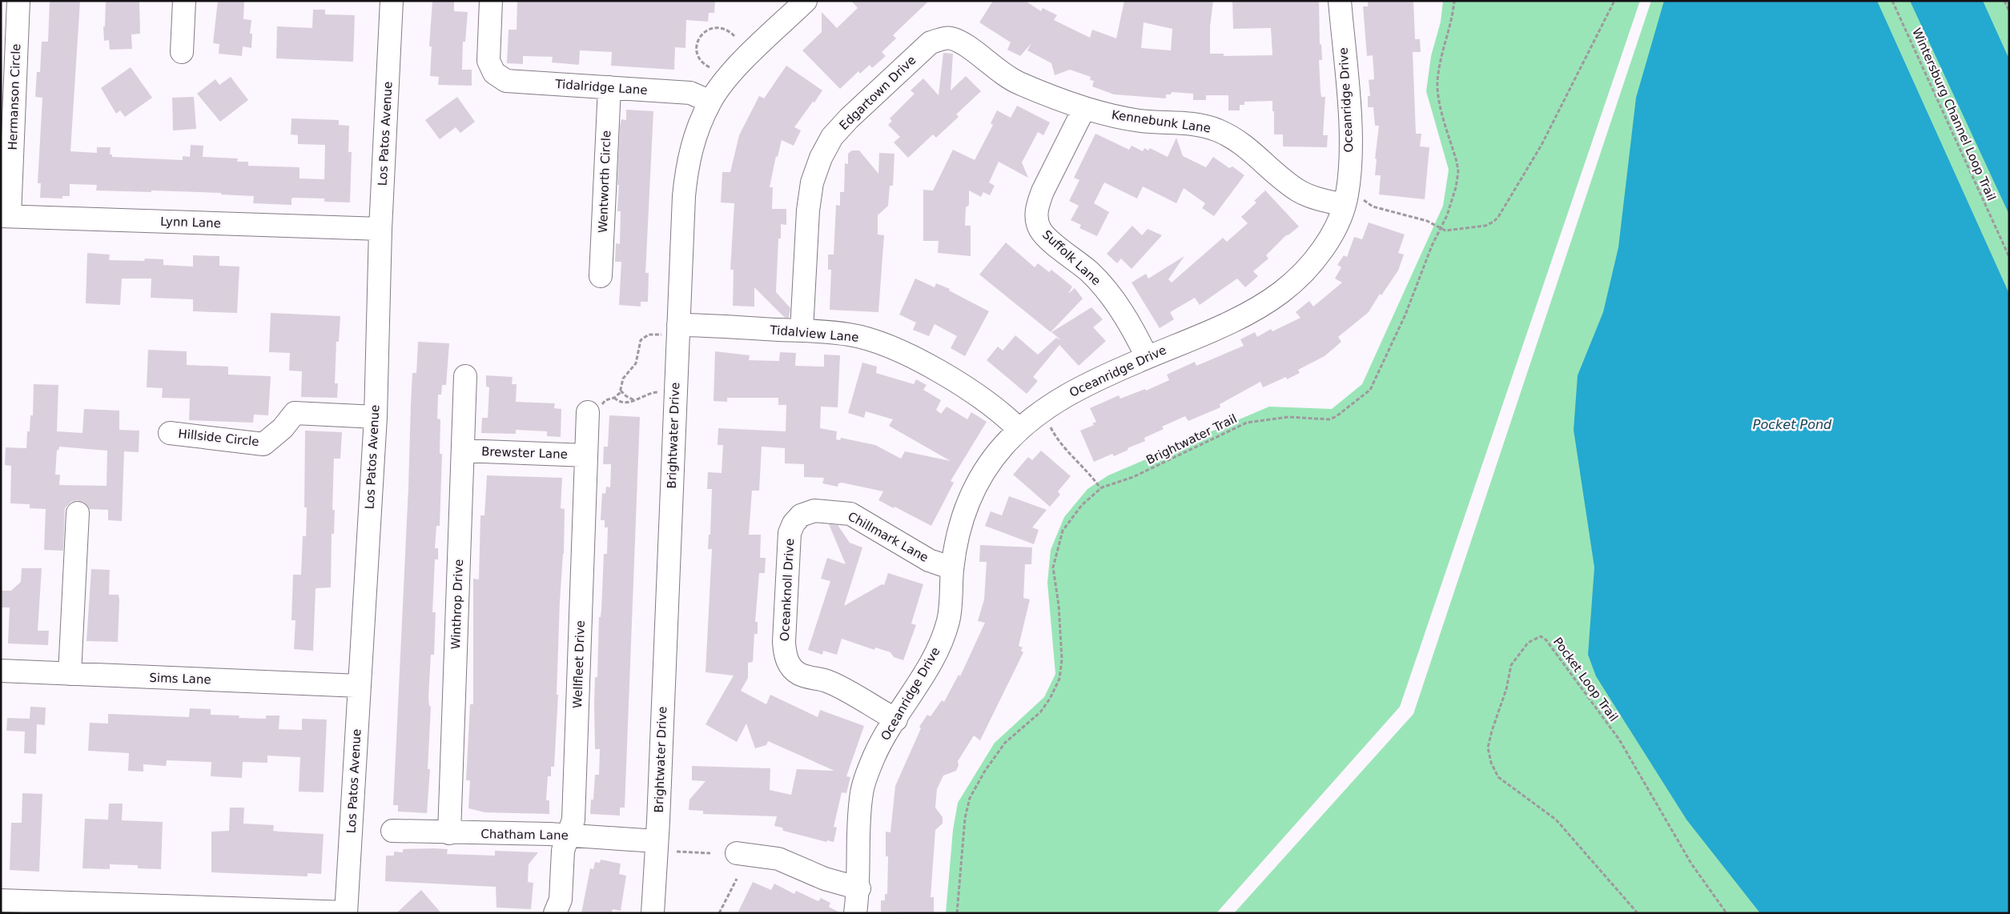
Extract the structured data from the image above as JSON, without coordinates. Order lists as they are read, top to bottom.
{
  "streets": {
    "street": [
      "Tidalridge Lane",
      "Edgartown Drive",
      "Hermanson Circle",
      "Oceanridge Drive",
      "Kennebunk Lane",
      "Los Patos Avenue",
      "Wentworth Circle",
      "Lynn Lane",
      "Suffolk Lane",
      "Tidalview Lane",
      "Brightwater Drive",
      "Hillside Circle",
      "Brewster Lane",
      "Chillmark Lane",
      "Oceanknoll Drive",
      "Winthrop Drive",
      "Wellfleet Drive",
      "Sims Lane",
      "Chatham Lane"
    ],
    "path": ["Wintersburg Channel Loop Trail", "Brightwater Trail", "Pocket Loop Trail"]
  },
  "crossings": [
    ["Tidalridge Lane", "Wentworth Circle"],
    ["Tidalridge Lane", "Brightwater Drive"],
    ["Edgartown Drive", "Kennebunk Lane"],
    ["Edgartown Drive", "Tidalview Lane"],
    ["Hermanson Circle", "Lynn Lane"],
    ["Oceanridge Drive", "Kennebunk Lane"],
    ["Oceanridge Drive", "Suffolk Lane"],
    ["Oceanridge Drive", "Tidalview Lane"],
    ["Oceanridge Drive", "Chillmark Lane"],
    ["Oceanridge Drive", "Oceanknoll Drive"],
    ["Kennebunk Lane", "Suffolk Lane"],
    ["Los Patos Avenue", "Lynn Lane"],
    ["Los Patos Avenue", "Hillside Circle"],
    ["Los Patos Avenue", "Sims Lane"],
    ["Tidalview Lane", "Brightwater Drive"],
    ["Brightwater Drive", "Chatham Lane"],
    ["Brewster Lane", "Winthrop Drive"],
    ["Brewster Lane", "Wellfleet Drive"],
    ["Chillmark Lane", "Oceanknoll Drive"],
    ["Winthrop Drive", "Chatham Lane"],
    ["Wellfleet Drive", "Chatham Lane"]
  ],
  "water": ["Pocket Pond"]
}
